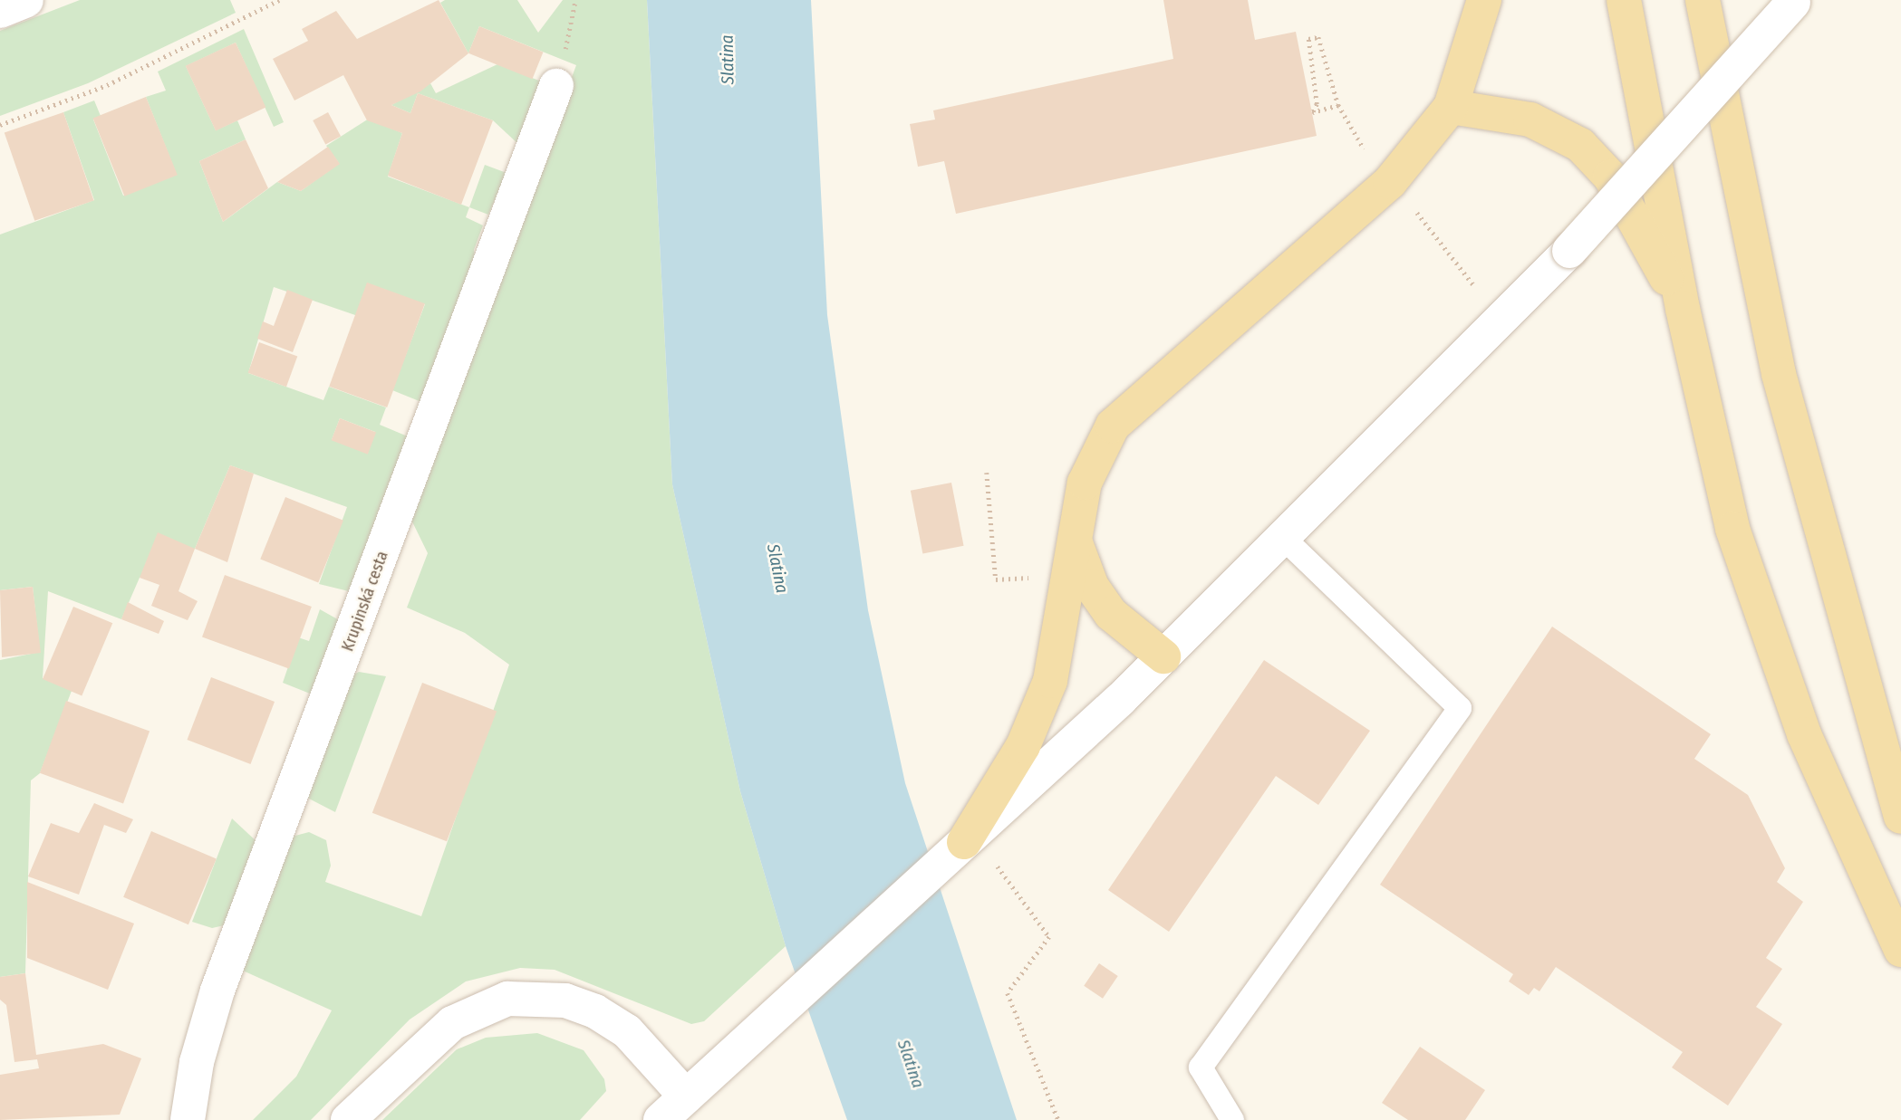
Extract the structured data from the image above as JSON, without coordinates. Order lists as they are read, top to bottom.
{
  "streets": {
    "street": ["Krupinská cesta"]
  },
  "water": ["Slatina"]
}
